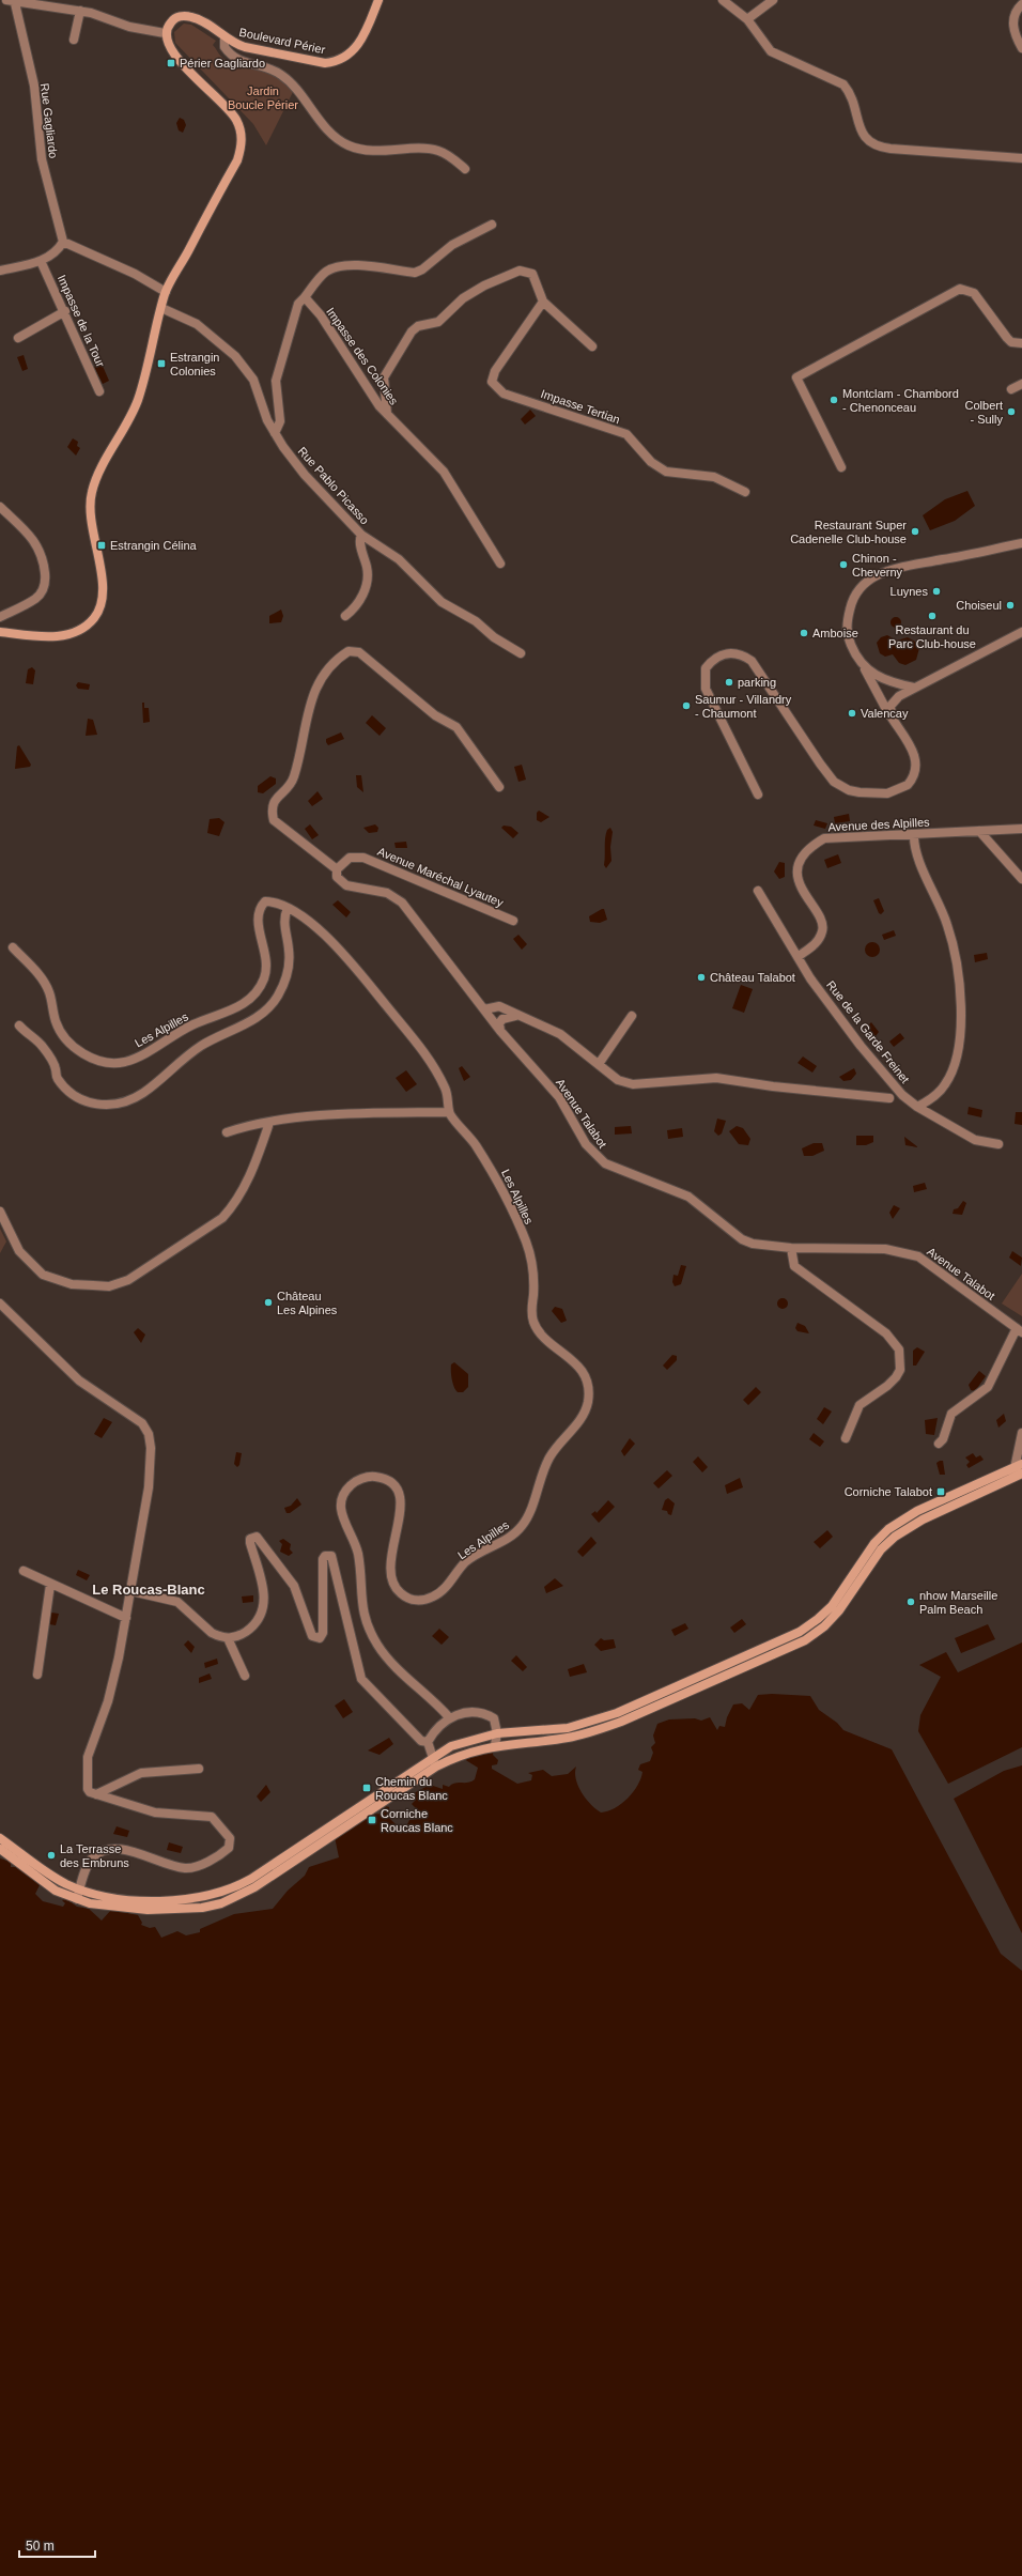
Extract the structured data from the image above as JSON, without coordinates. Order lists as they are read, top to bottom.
{
  "streets": {
    "main road": ["Boulevard Périer"],
    "street": [
      "Rue Gagliardo",
      "Impasse de la Tour",
      "Impasse des Colonies",
      "Impasse Tertian",
      "Rue Pablo Picasso",
      "Avenue des Alpilles",
      "Avenue Maréchal Lyautey",
      "Les Alpilles",
      "Rue de la Garde Freinet",
      "Avenue Talabot"
    ]
  },
  "crossings": [
    ["Avenue des Alpilles", "Rue de la Garde Freinet"]
  ],
  "districts": ["Le Roucas-Blanc"],
  "parks": ["Jardin Boucle Périer"],
  "places": {
    "transit": [
      "Périer Gagliardo",
      "Estrangin Colonies",
      "Estrangin Célina",
      "Corniche Talabot",
      "Chemin du Roucas Blanc",
      "Corniche Roucas Blanc"
    ],
    "other": [
      "Montclam - Chambord - Chenonceau",
      "Colbert - Sully",
      "Restaurant Super Cadenelle Club-house",
      "Chinon - Cheverny",
      "Luynes",
      "Choiseul",
      "Restaurant du Parc Club-house",
      "Amboise",
      "parking",
      "Saumur - Villandry - Chaumont",
      "Valencay",
      "Château Talabot",
      "Château Les Alpines",
      "nhow Marseille Palm Beach",
      "La Terrasse des Embruns"
    ]
  },
  "scale_bar": "50 m"
}
